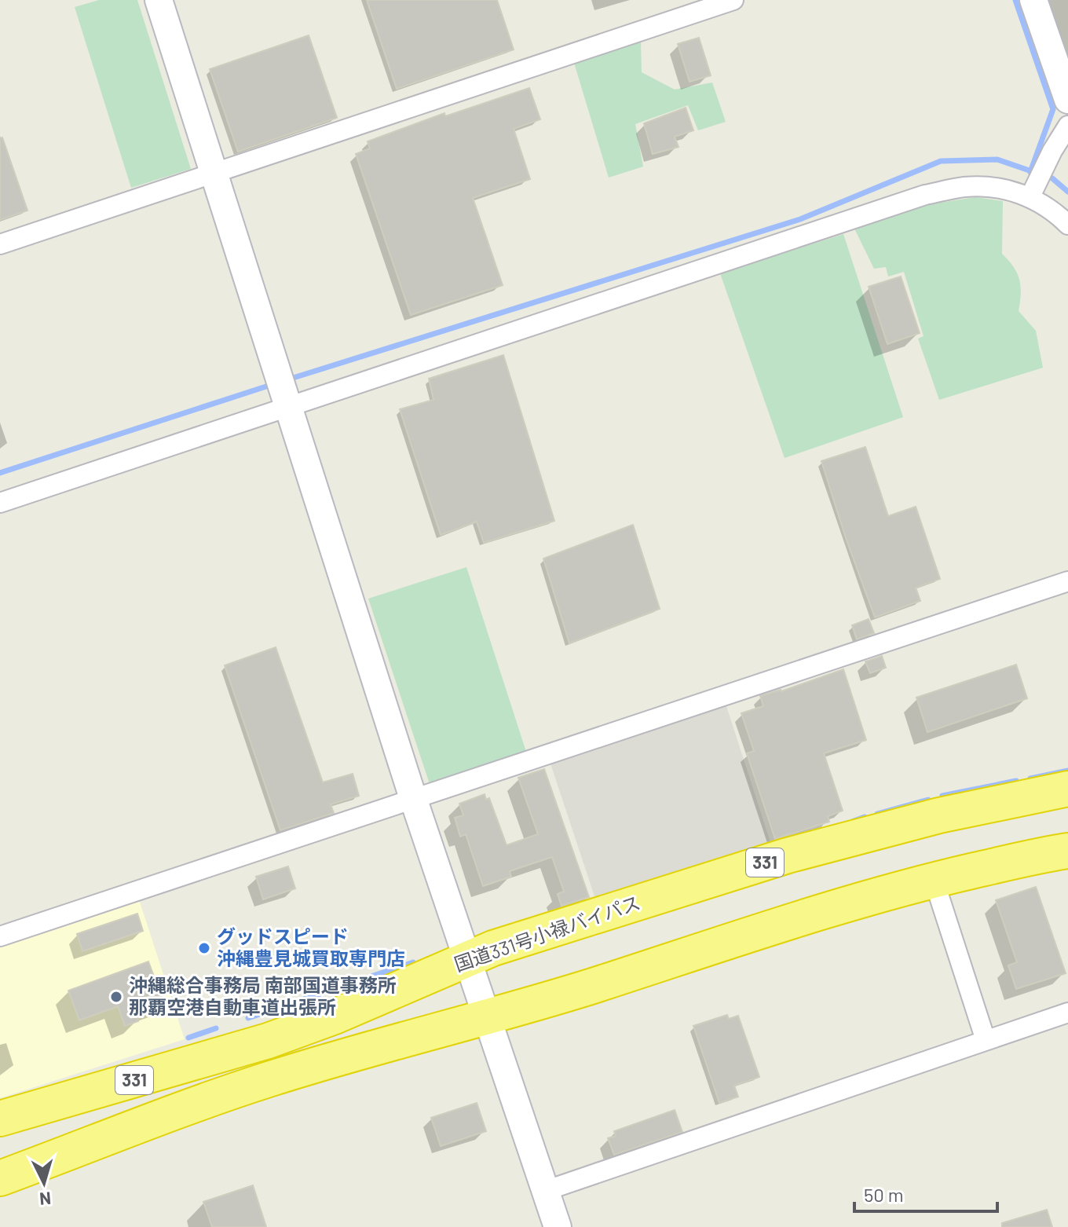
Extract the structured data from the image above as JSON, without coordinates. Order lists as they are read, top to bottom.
{
  "streets": {
    "highway": ["331", "国道331号小禄バイパス"]
  },
  "places": ["グッドスピード 沖縄豊見城買取専門店", "沖縄総合事務局 南部国道事務所 那覇空港自動車道出張所"],
  "scale_bar": "50 m",
  "north": "bottom"
}
